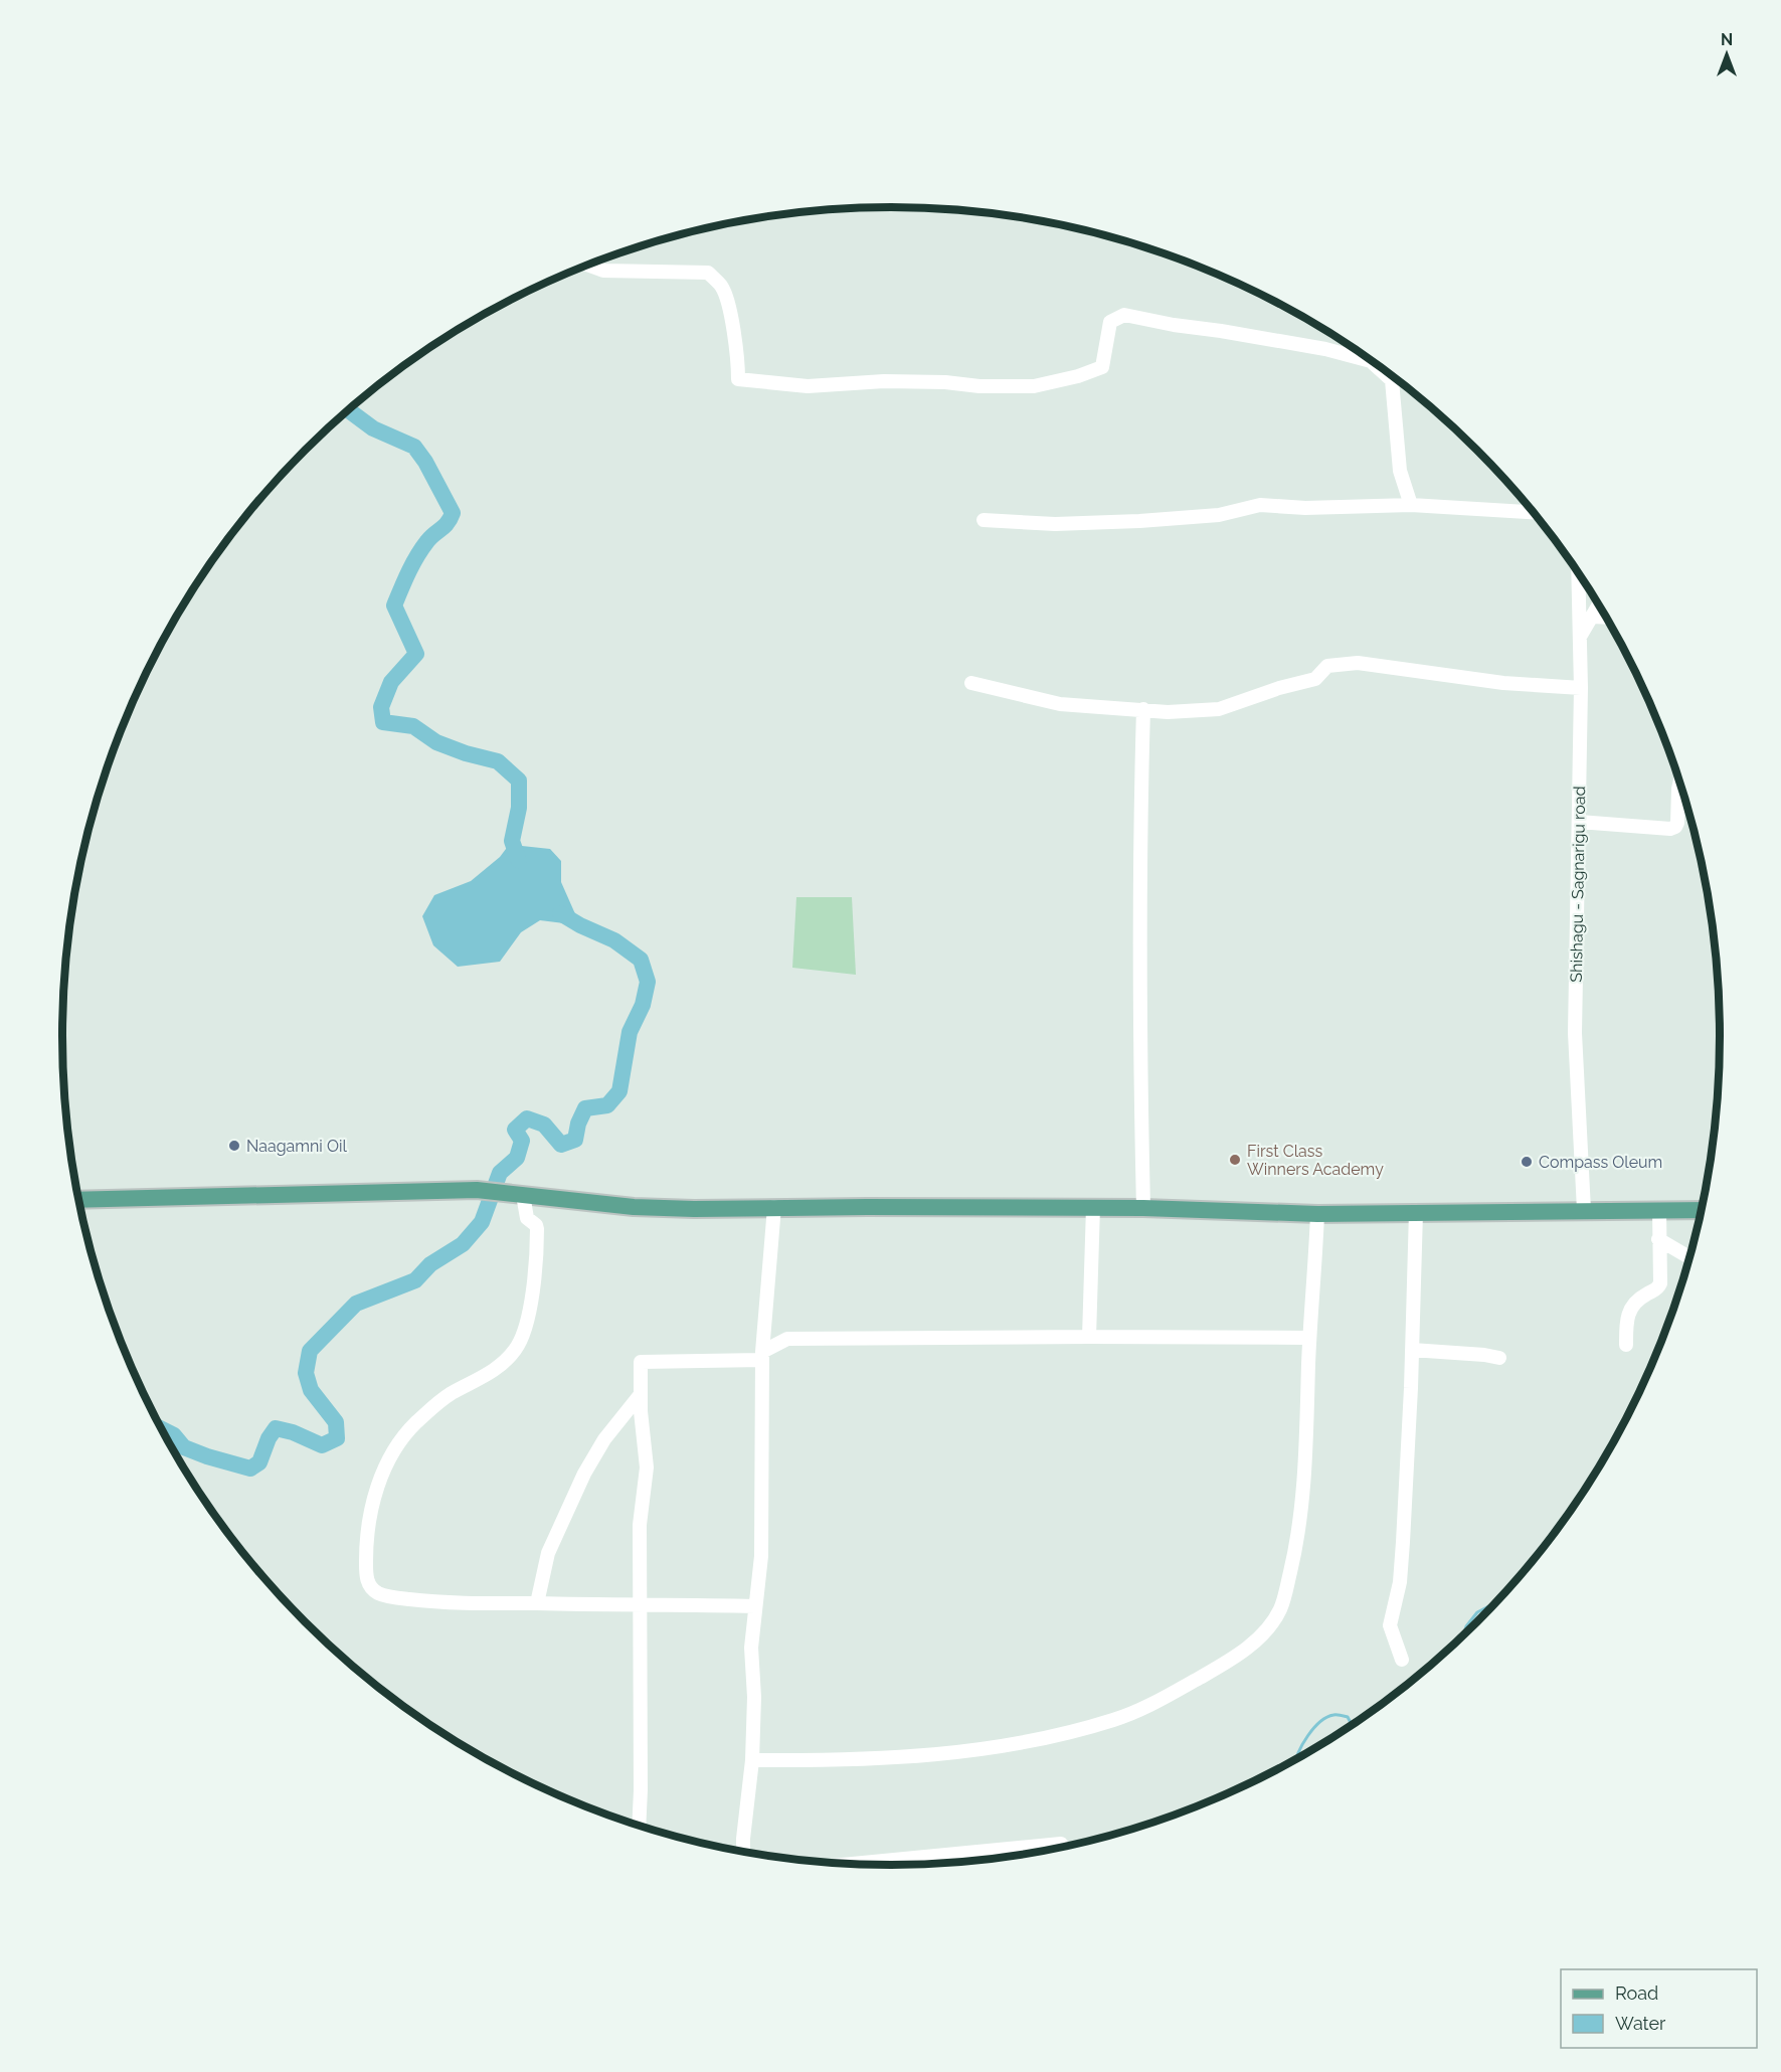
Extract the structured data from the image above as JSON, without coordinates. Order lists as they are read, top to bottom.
{
  "streets": {
    "street": ["Shishagu - Sagnarigu road"]
  },
  "places": ["Naagamni Oil", "First Class Winners Academy", "Compass Oleum"],
  "legend": ["Road", "Water"],
  "north": "top"
}
